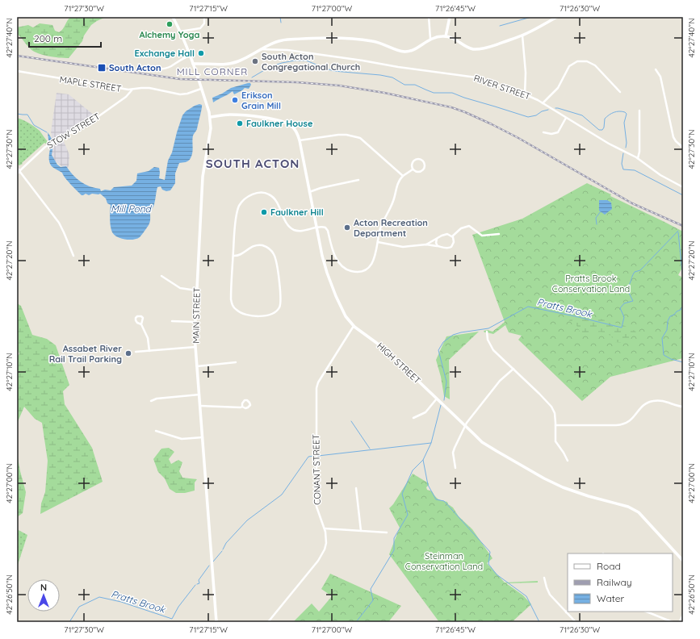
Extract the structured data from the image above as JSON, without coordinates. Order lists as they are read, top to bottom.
{
  "streets": {
    "street": [
      "MAPLE STREET",
      "RIVER STREET",
      "STOW STREET",
      "MAIN STREET",
      "HIGH STREET",
      "CONANT STREET"
    ]
  },
  "crossings": [
    ["MAPLE STREET", "STOW STREET"],
    ["MAPLE STREET", "MAIN STREET"],
    ["MAIN STREET", "HIGH STREET"],
    ["HIGH STREET", "CONANT STREET"]
  ],
  "districts": ["MILL CORNER", "SOUTH ACTON"],
  "water": ["Mill Pond", "Pratts Brook"],
  "parks": ["Pratts Brook Conservation Land", "Steinman Conservation Land"],
  "places": {
    "other": [
      "Alchemy Yoga",
      "Exchange Hall",
      "South Acton Congregational Church",
      "Erikson Grain Mill",
      "Faulkner House",
      "Faulkner Hill",
      "Acton Recreation Department",
      "Assabet River Rail Trail Parking"
    ],
    "transit": ["South Acton"]
  },
  "legend": ["Road", "Railway", "Water"],
  "scale_bar": "200 m",
  "north": "top",
  "coordinates": [
    "71°27'30\"W",
    "71°27'15\"W",
    "71°27'00\"W",
    "71°26'45\"W",
    "71°26'30\"W",
    "42°27'40\"N",
    "42°27'30\"N",
    "42°27'20\"N",
    "42°27'10\"N",
    "42°27'00\"N",
    "42°26'50\"N"
  ]
}
